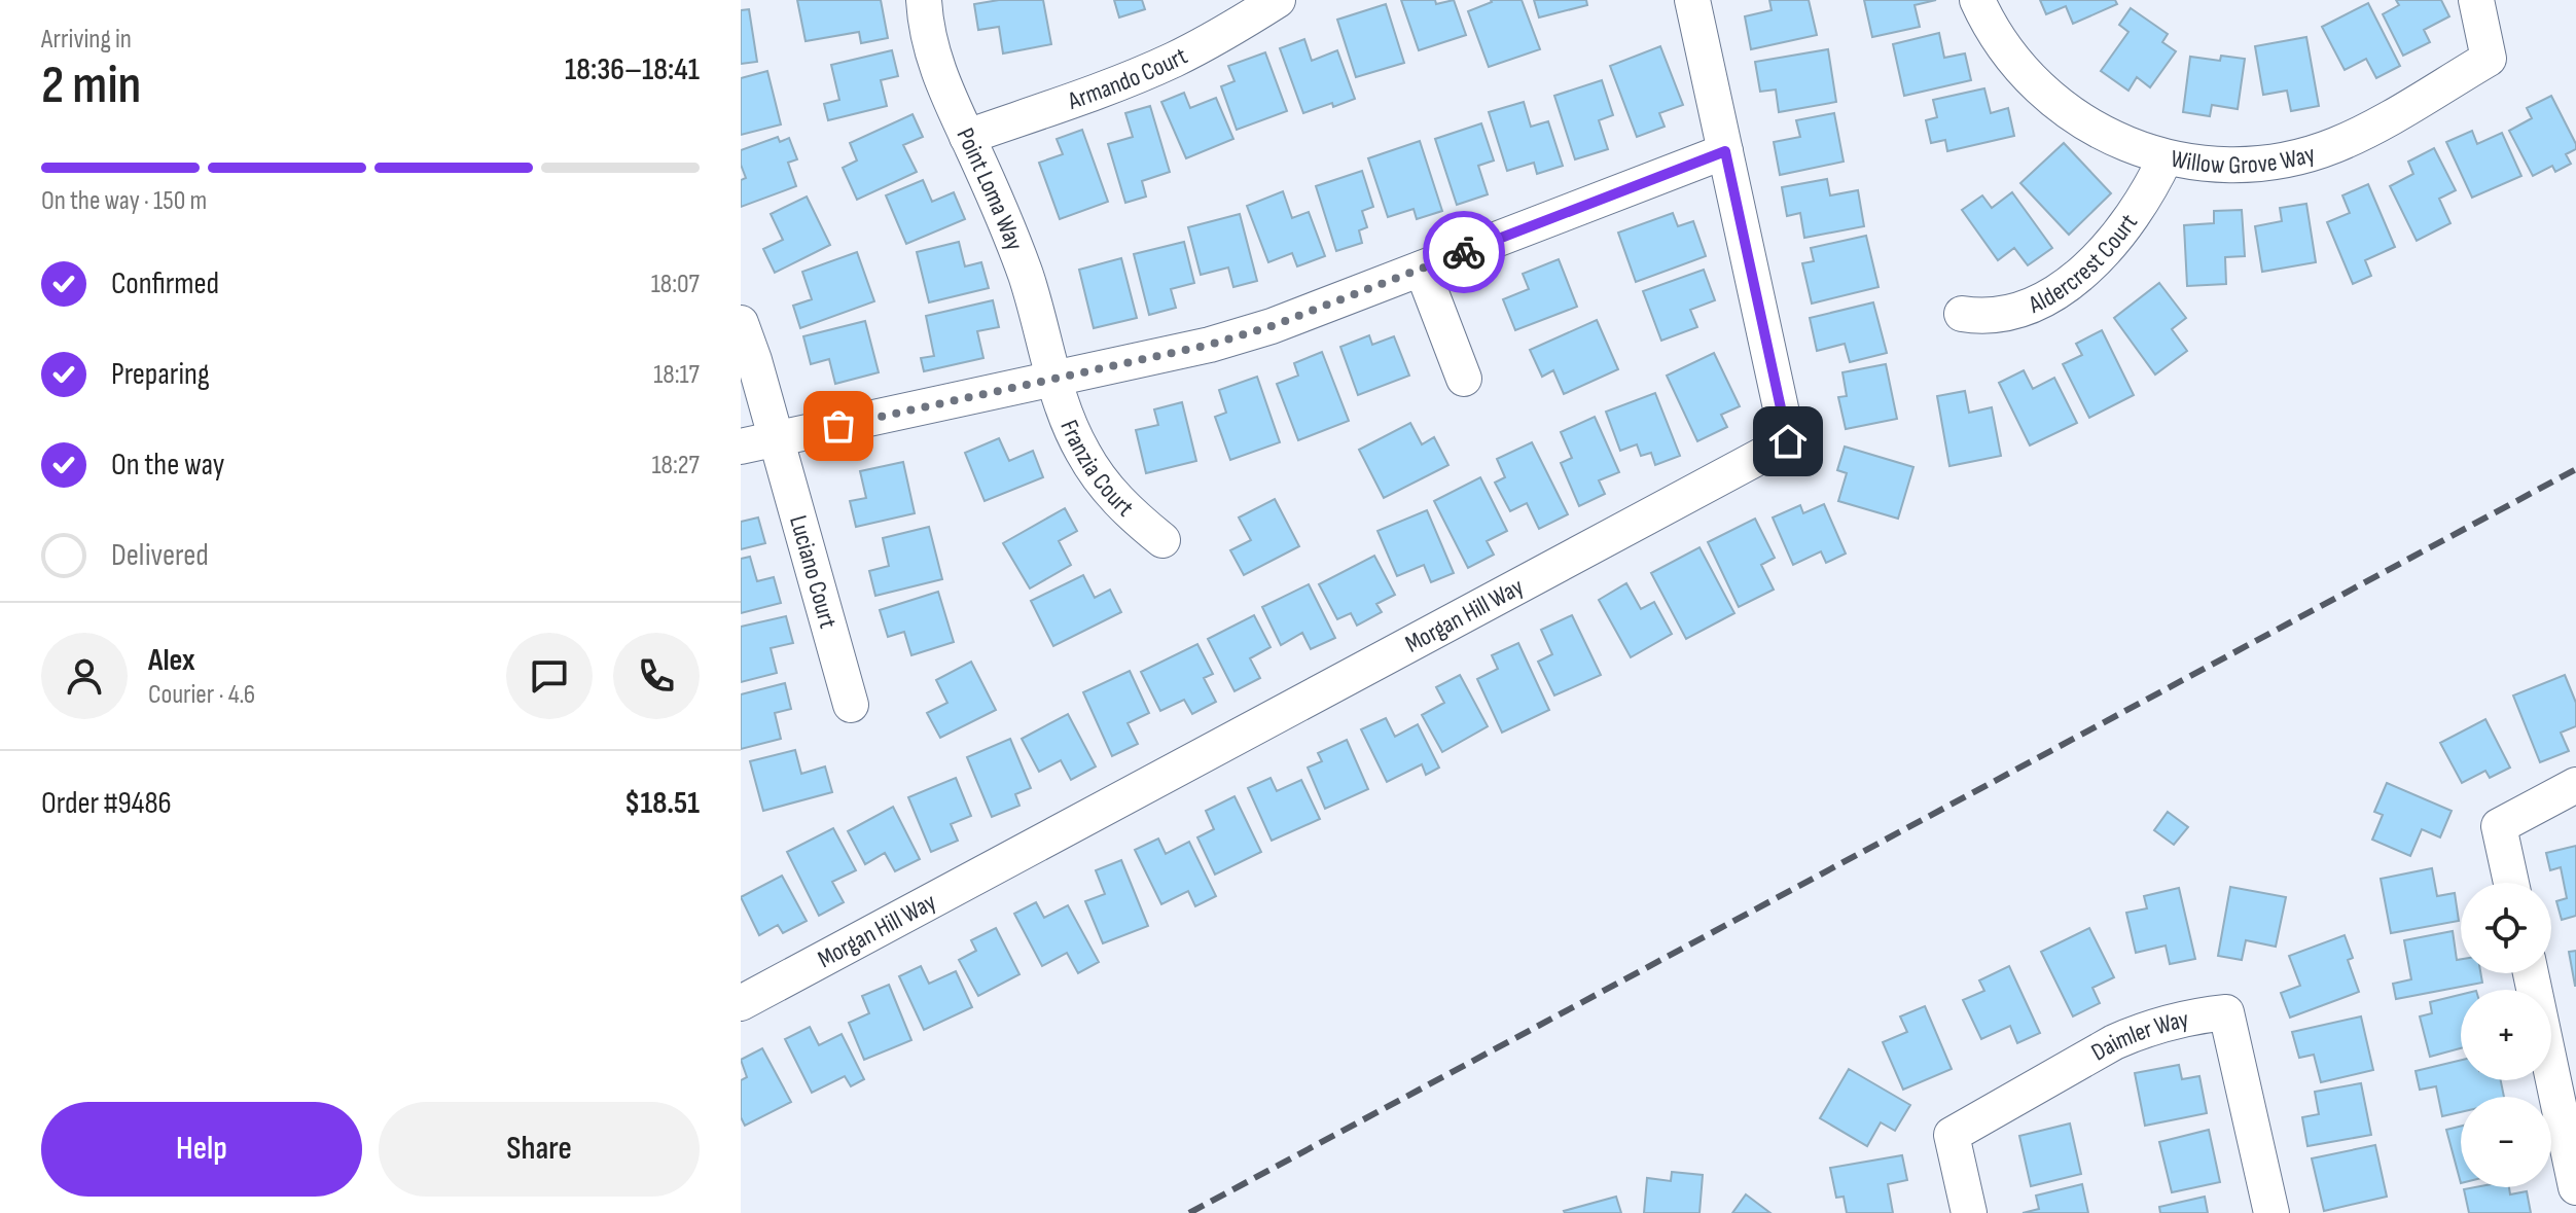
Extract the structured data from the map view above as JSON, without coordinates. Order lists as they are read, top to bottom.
{
  "streets": {
    "street": [
      "Armando Court",
      "Willow Grove Way",
      "Point Loma Way",
      "Aldercrest Court",
      "Franzia Court",
      "Luciano Court",
      "Morgan Hill Way",
      "Daimler Way"
    ]
  },
  "crossings": [
    ["Armando Court", "Point Loma Way"],
    ["Willow Grove Way", "Aldercrest Court"],
    ["Point Loma Way", "Franzia Court"]
  ],
  "page": {
    "heading": ["2 min", "Arriving in", "18:36–18:41"],
    "panel": [
      "Alex",
      "Courier · 4.6",
      "Order #9486",
      "$18.51"
    ],
    "bar": "On the way · 150 m",
    "list": [
      ["Confirmed", "18:07"],
      ["Preparing", "18:17"],
      ["On the way", "18:27"],
      "Delivered"
    ],
    "map_buttons": ["+", "−"],
    "buttons": ["Help", "Share"]
  }
}
